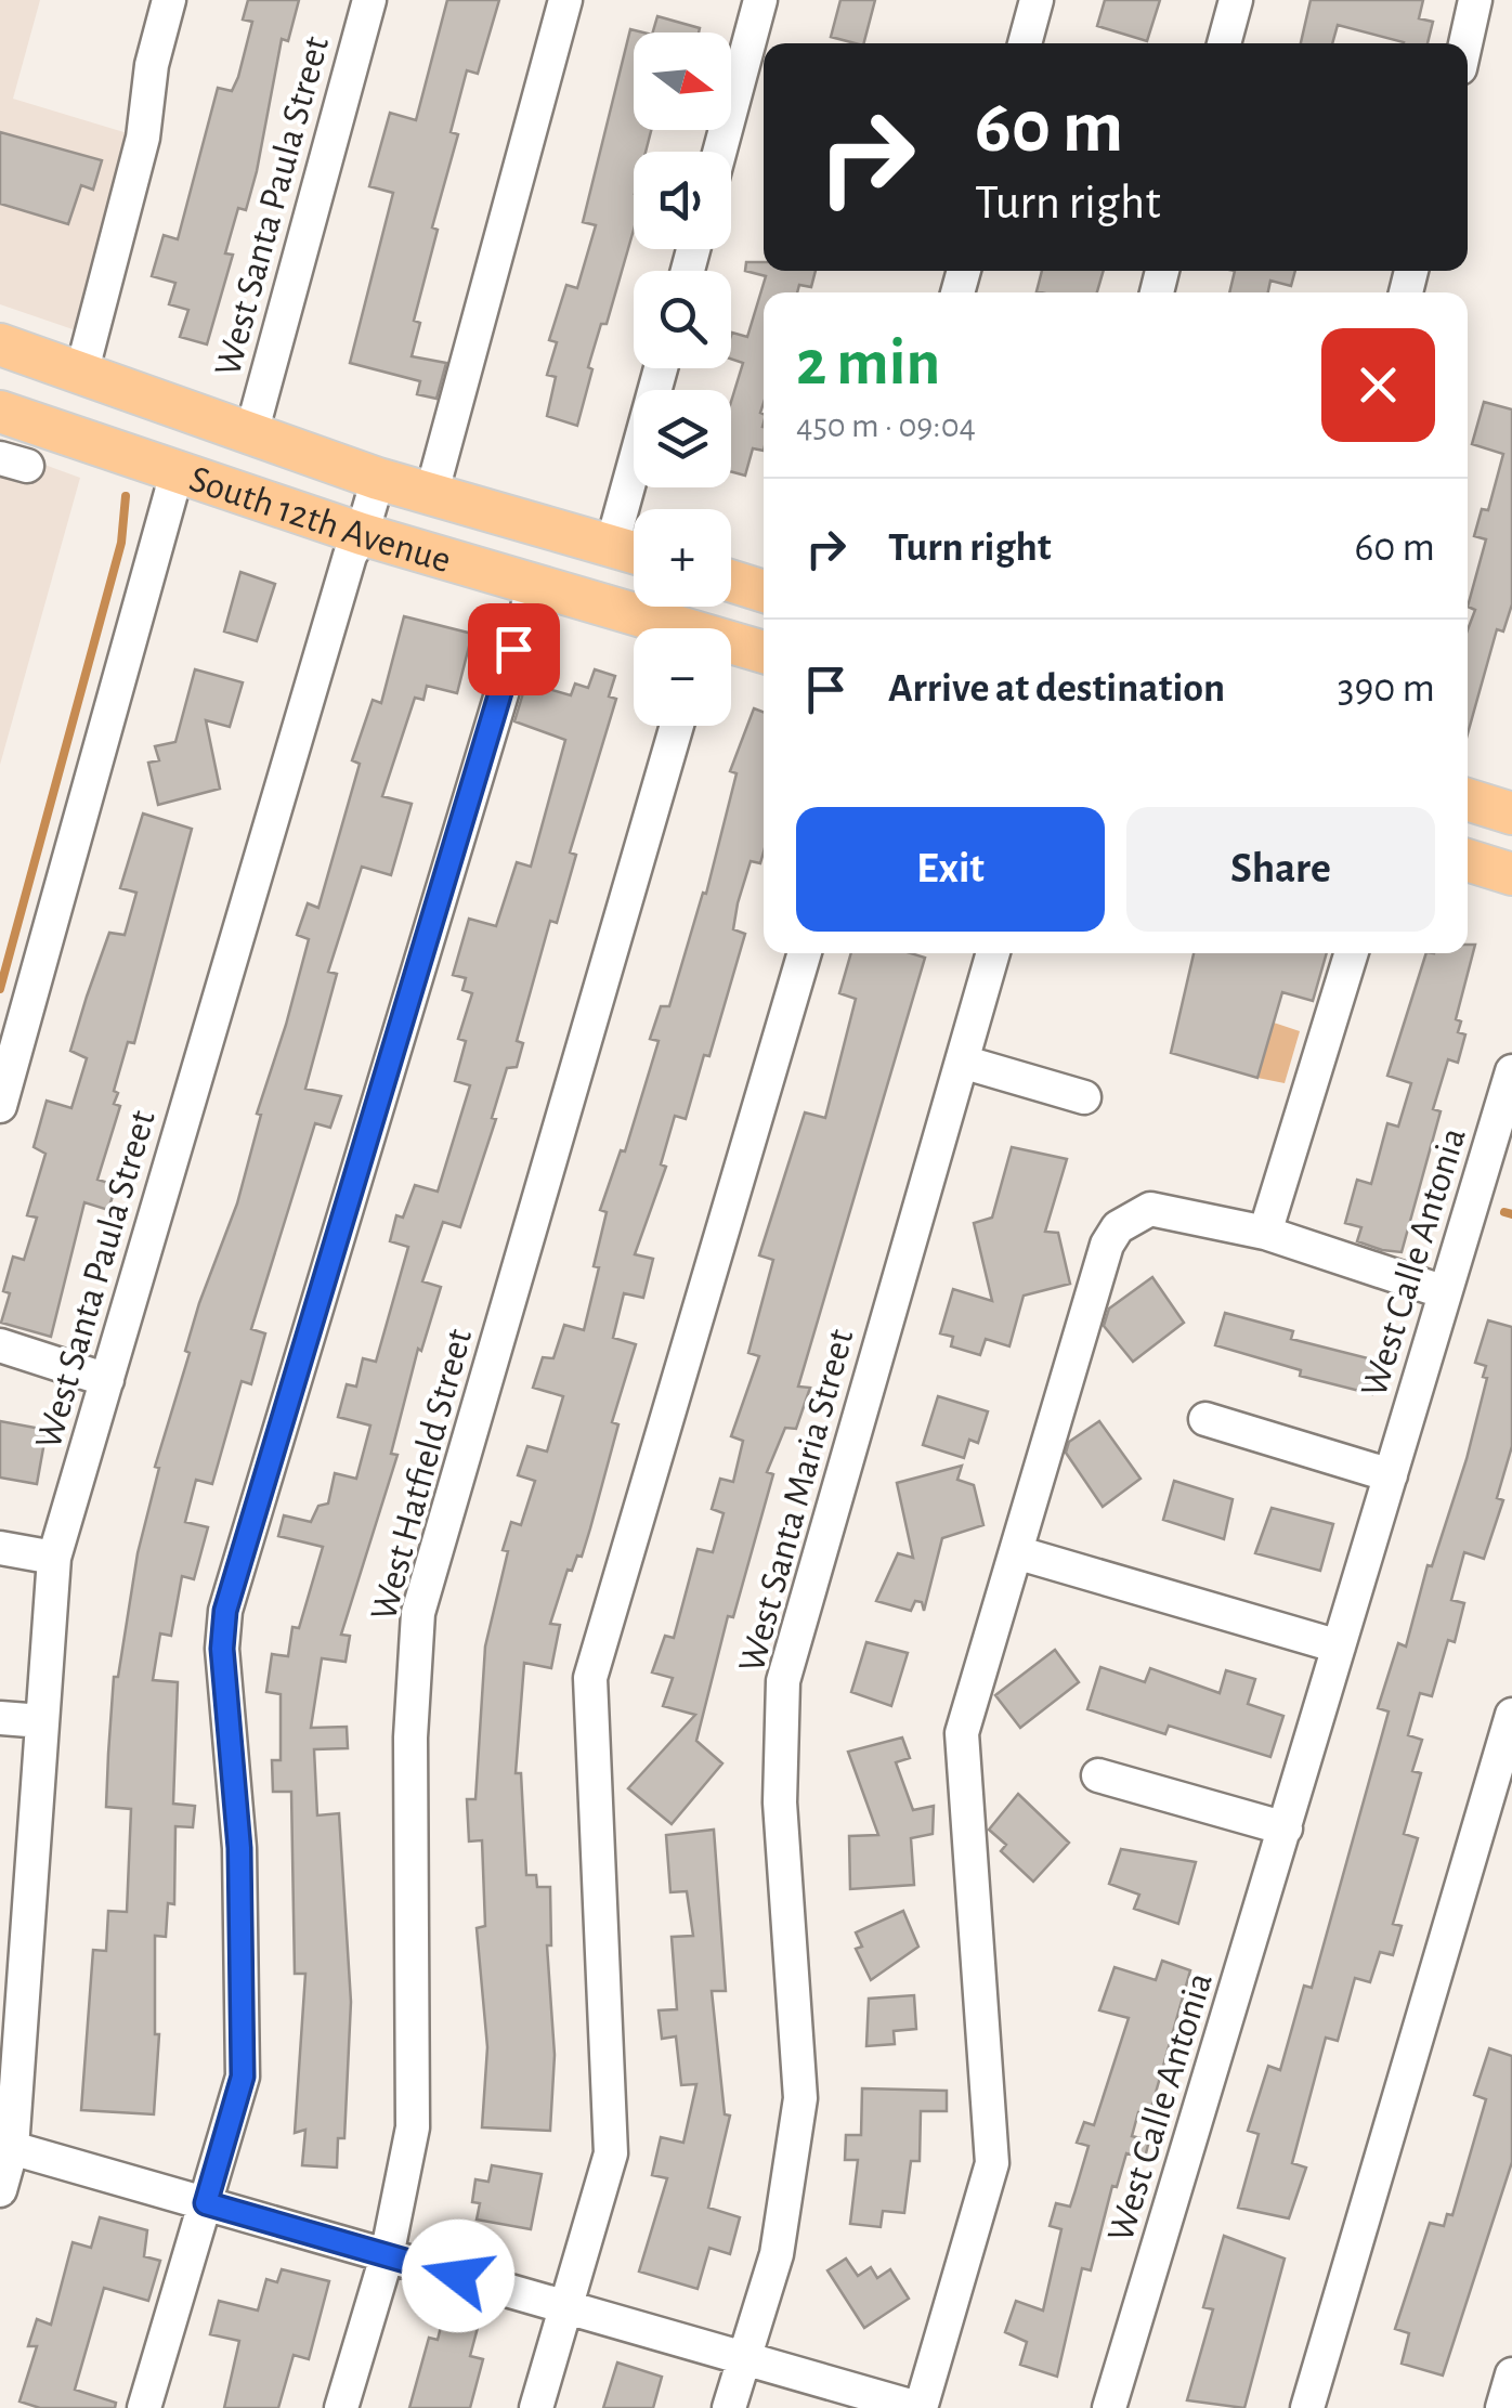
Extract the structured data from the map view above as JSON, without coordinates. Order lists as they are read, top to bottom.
{
  "streets": {
    "main road": ["South 12th Avenue"],
    "street": [
      "West Santa Paula Street",
      "West Calle Antonia",
      "West Hatfield Street",
      "West Santa Maria Street"
    ]
  },
  "crossings": [
    ["West Santa Paula Street", "South 12th Avenue"]
  ],
  "north": "right",
  "page": {
    "map_buttons": ["+", "−"],
    "turn": ["60 m", "Turn right"],
    "heading": ["2 min", "450 m · 09:04"],
    "list": [
      {
        "name": "Turn right",
        "value": "60 m"
      },
      {
        "name": "Arrive at destination",
        "value": "390 m"
      }
    ],
    "buttons": ["Exit", "Share"]
  }
}
